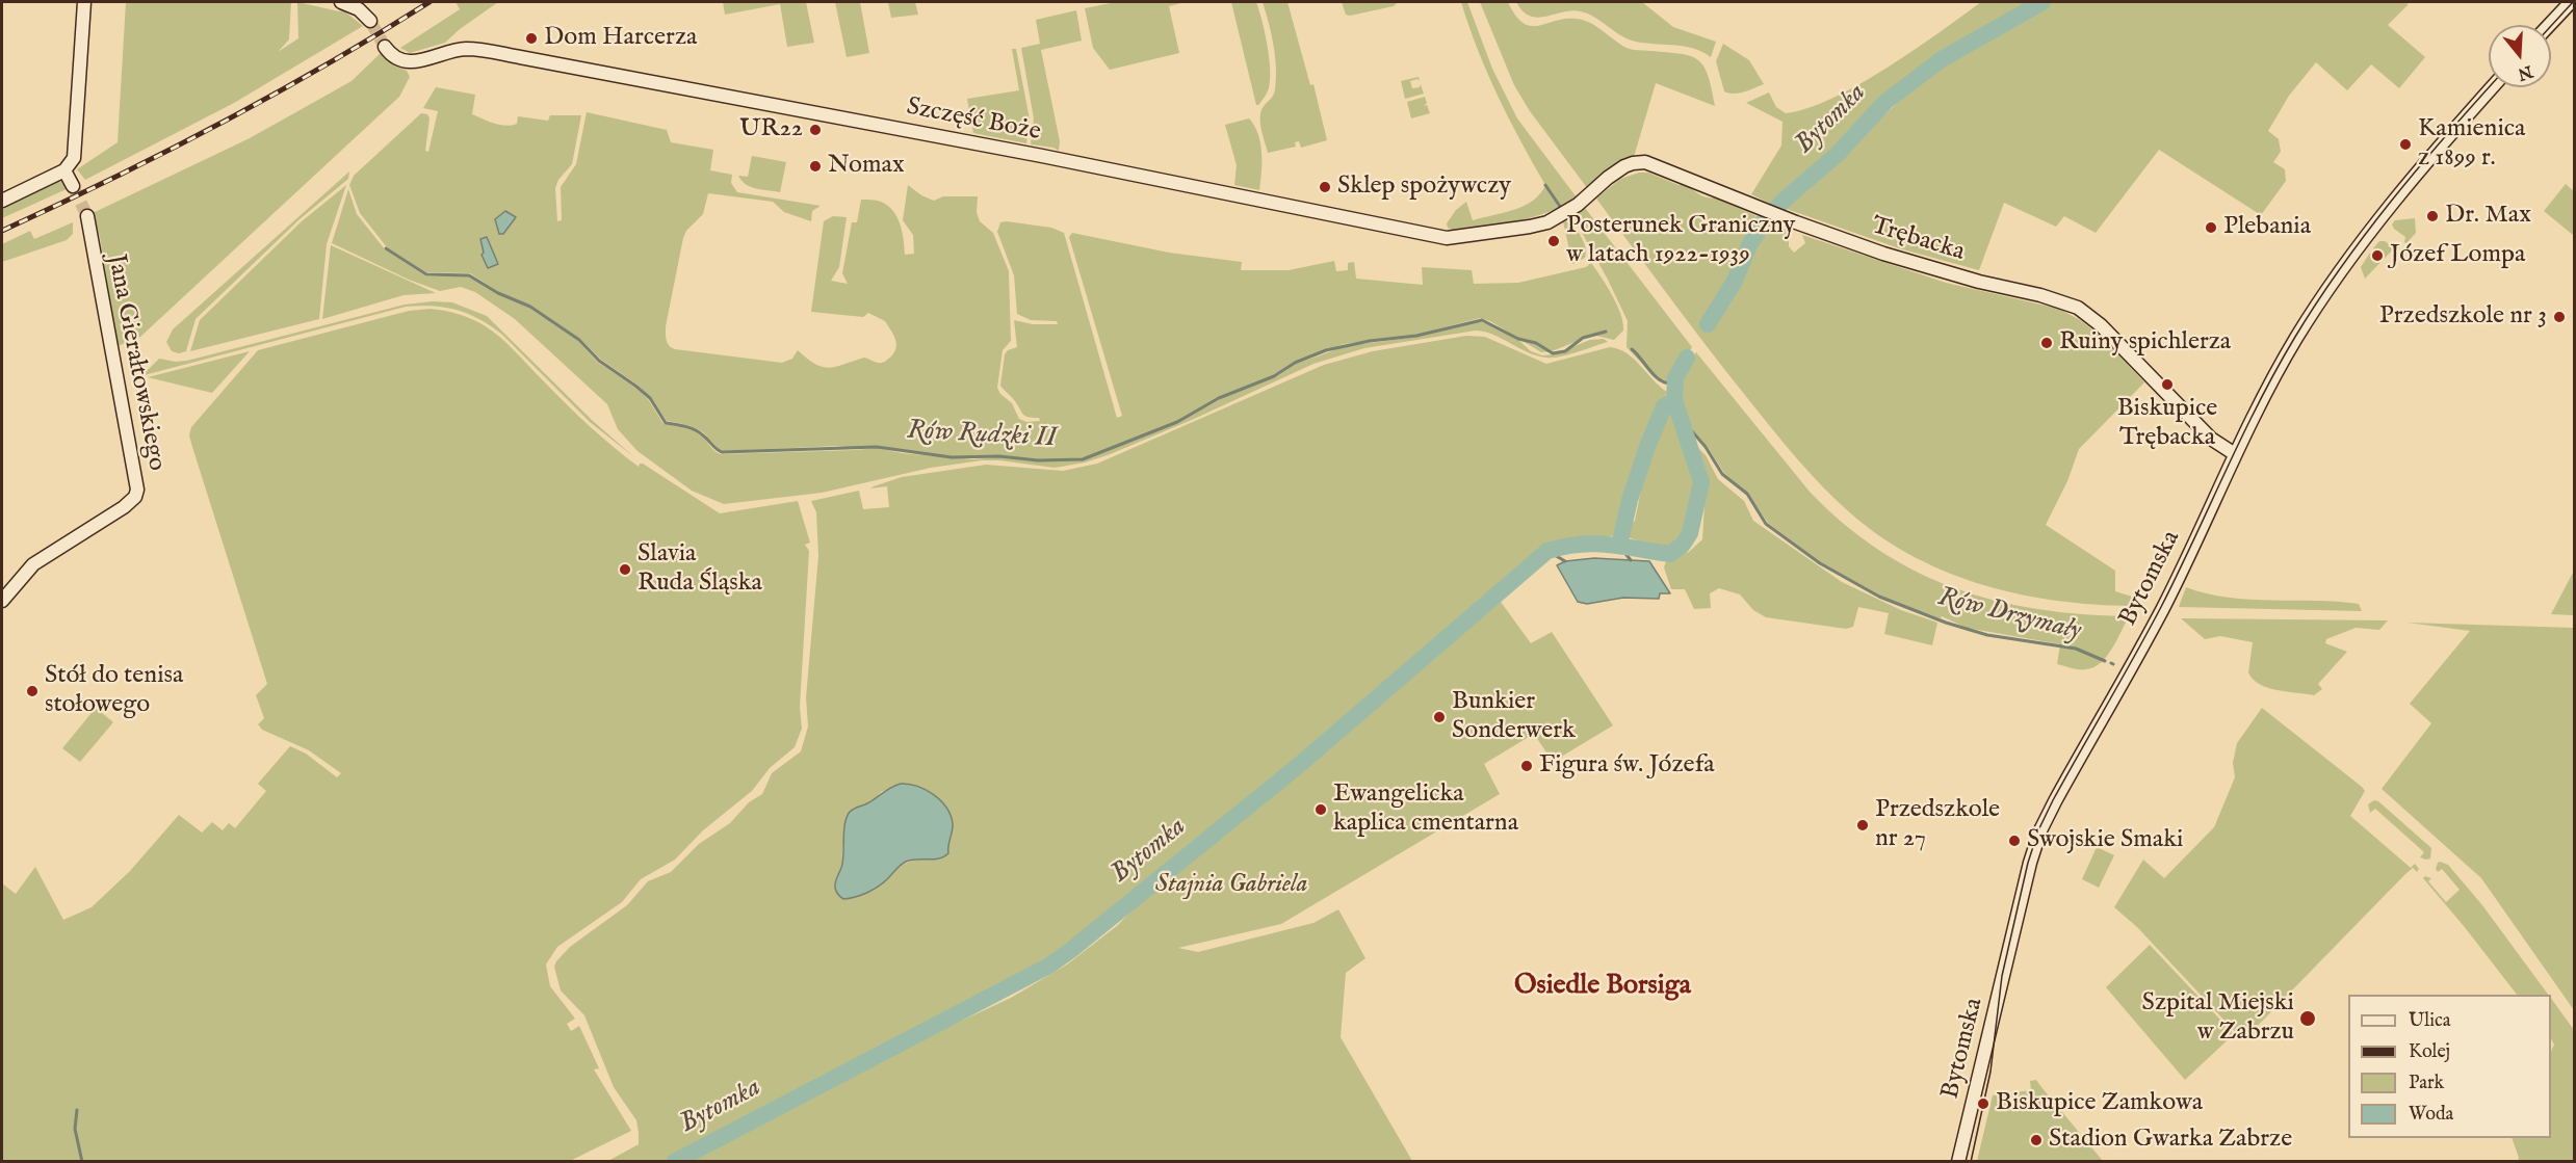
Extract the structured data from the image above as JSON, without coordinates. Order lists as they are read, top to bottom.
{
  "streets": {
    "street": [
      "Szczęść Boże",
      "Trębacka",
      "Jana Gierałtowskiego",
      "Bytomska"
    ]
  },
  "crossings": [
    ["Szczęść Boże", "Trębacka"],
    ["Trębacka", "Bytomska"]
  ],
  "districts": ["Osiedle Borsiga"],
  "water": ["Bytomka", "Rów Rudzki II", "Rów Drzymały"],
  "parks": ["Stajnia Gabriela"],
  "places": [
    "Dom Harcerza",
    "UR22",
    "Kamienica z 1899 r.",
    "Nomax",
    "Sklep spożywczy",
    "Dr. Max",
    "Plebania",
    "Posterunek Graniczny w latach 1922-1939",
    "Józef Lompa",
    "Przedszkole nr 3",
    "Ruiny spichlerza",
    "Biskupice Trębacka",
    "Slavia Ruda Śląska",
    "Stół do tenisa stołowego",
    "Bunkier Sonderwerk",
    "Figura św. Józefa",
    "Ewangelicka kaplica cmentarna",
    "Przedszkole nr 27",
    "Swojskie Smaki",
    "Szpital Miejski w Zabrzu",
    "Biskupice Zamkowa",
    "Stadion Gwarka Zabrze"
  ],
  "legend": [
    "Ulica",
    "Kolej",
    "Park",
    "Woda"
  ],
  "north": "bottom"
}
